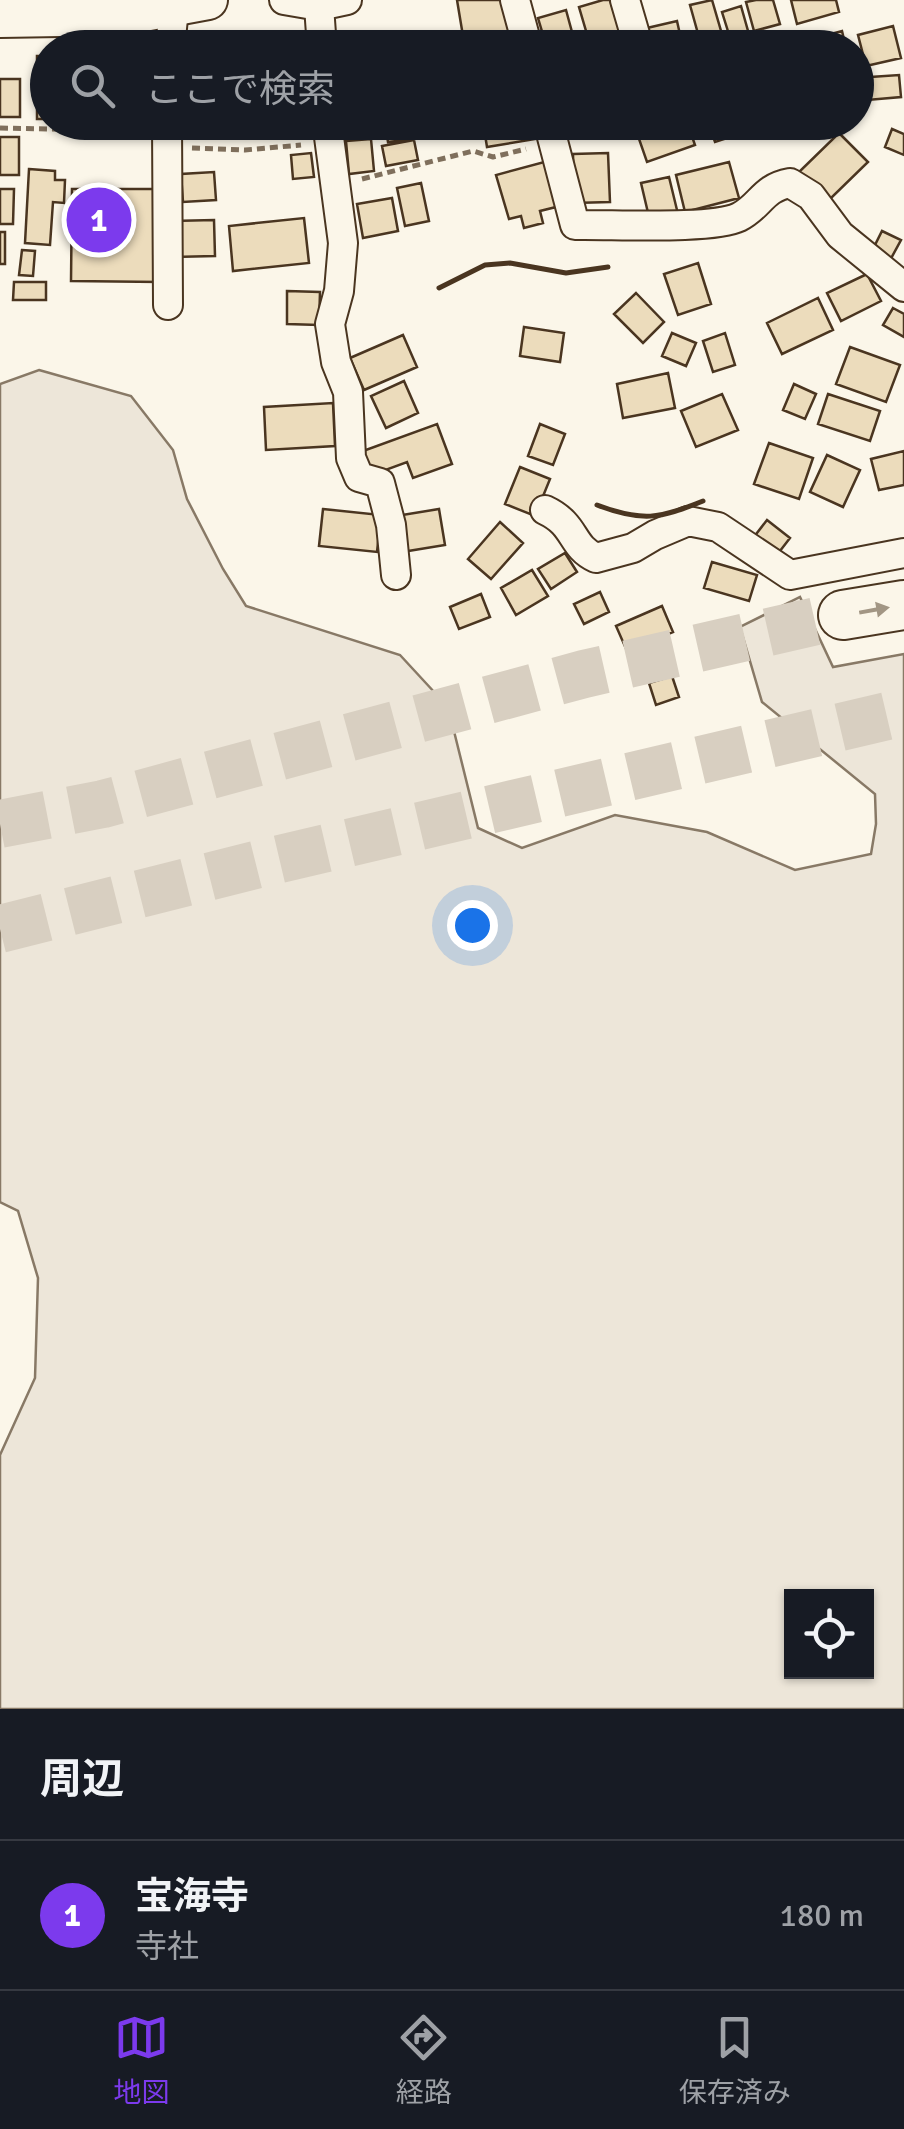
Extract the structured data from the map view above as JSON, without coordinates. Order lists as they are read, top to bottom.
{
  "page": {
    "search": "ここで検索",
    "pins": "1",
    "heading": "周辺",
    "list": [
      {
        "mark": "1",
        "name": "宝海寺",
        "note": "寺社",
        "value": "180 m"
      }
    ],
    "nav": ["地図", "経路", "保存済み"]
  }
}
